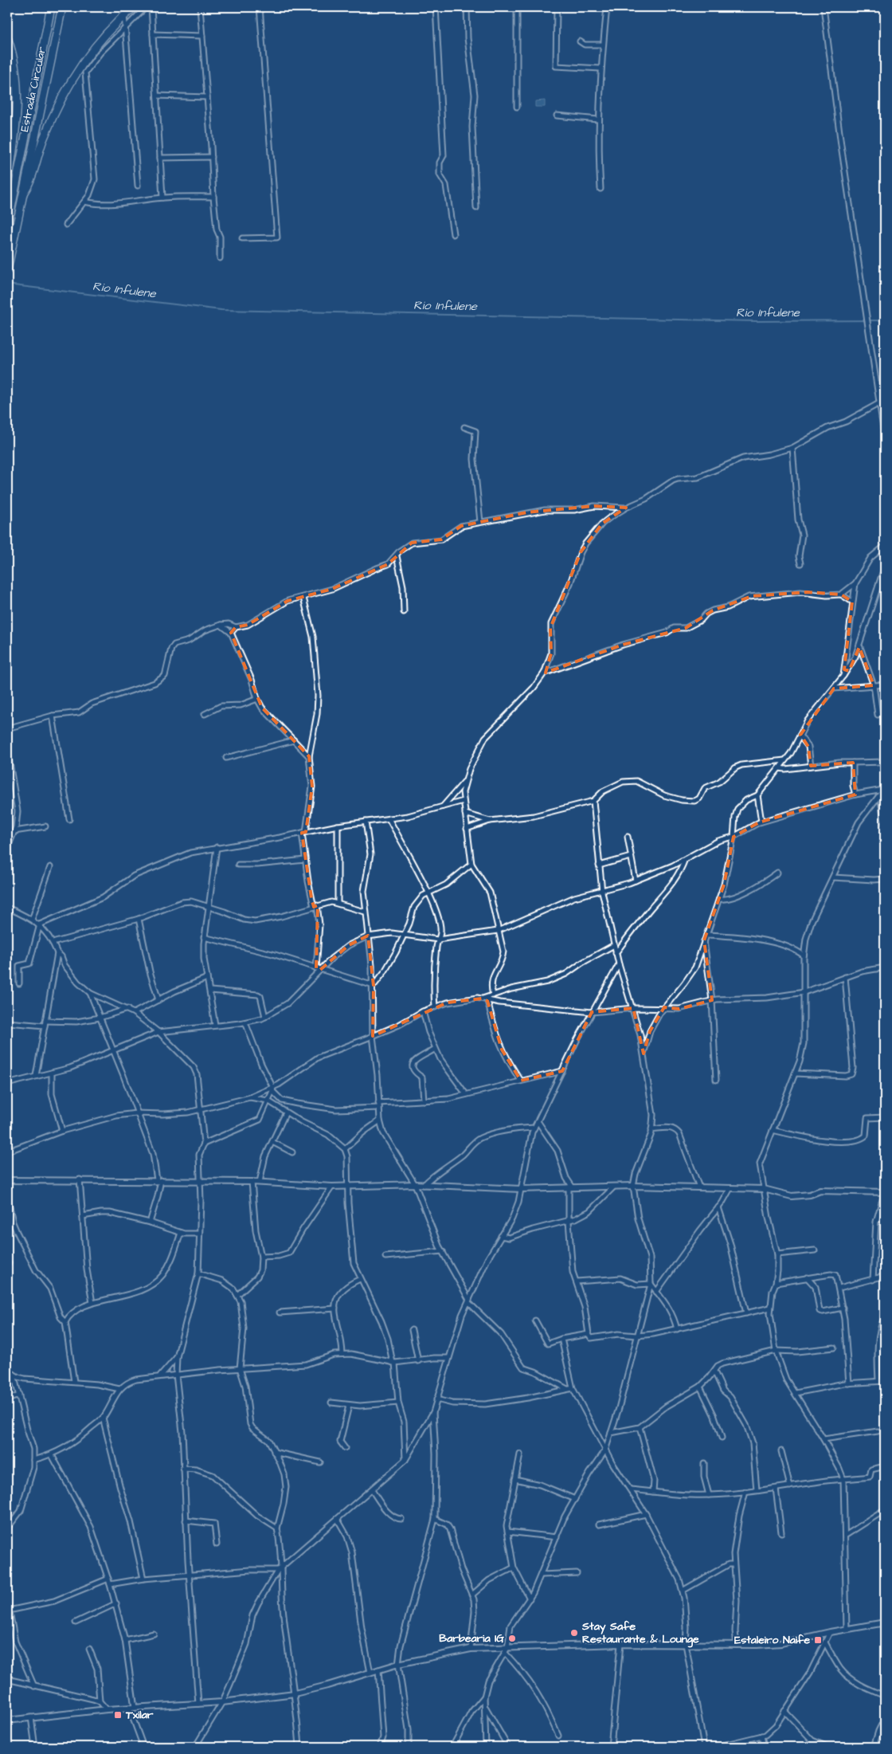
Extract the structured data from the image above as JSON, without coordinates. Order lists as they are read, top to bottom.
{
  "streets": {
    "main road": ["Estrada Circular"]
  },
  "water": ["Rio Infulene"],
  "places": {
    "other": ["Stay Safe Restaurante & Lounge", "Barbearia IG"],
    "transit": ["Estaleiro Naife", "Txilar"]
  }
}
